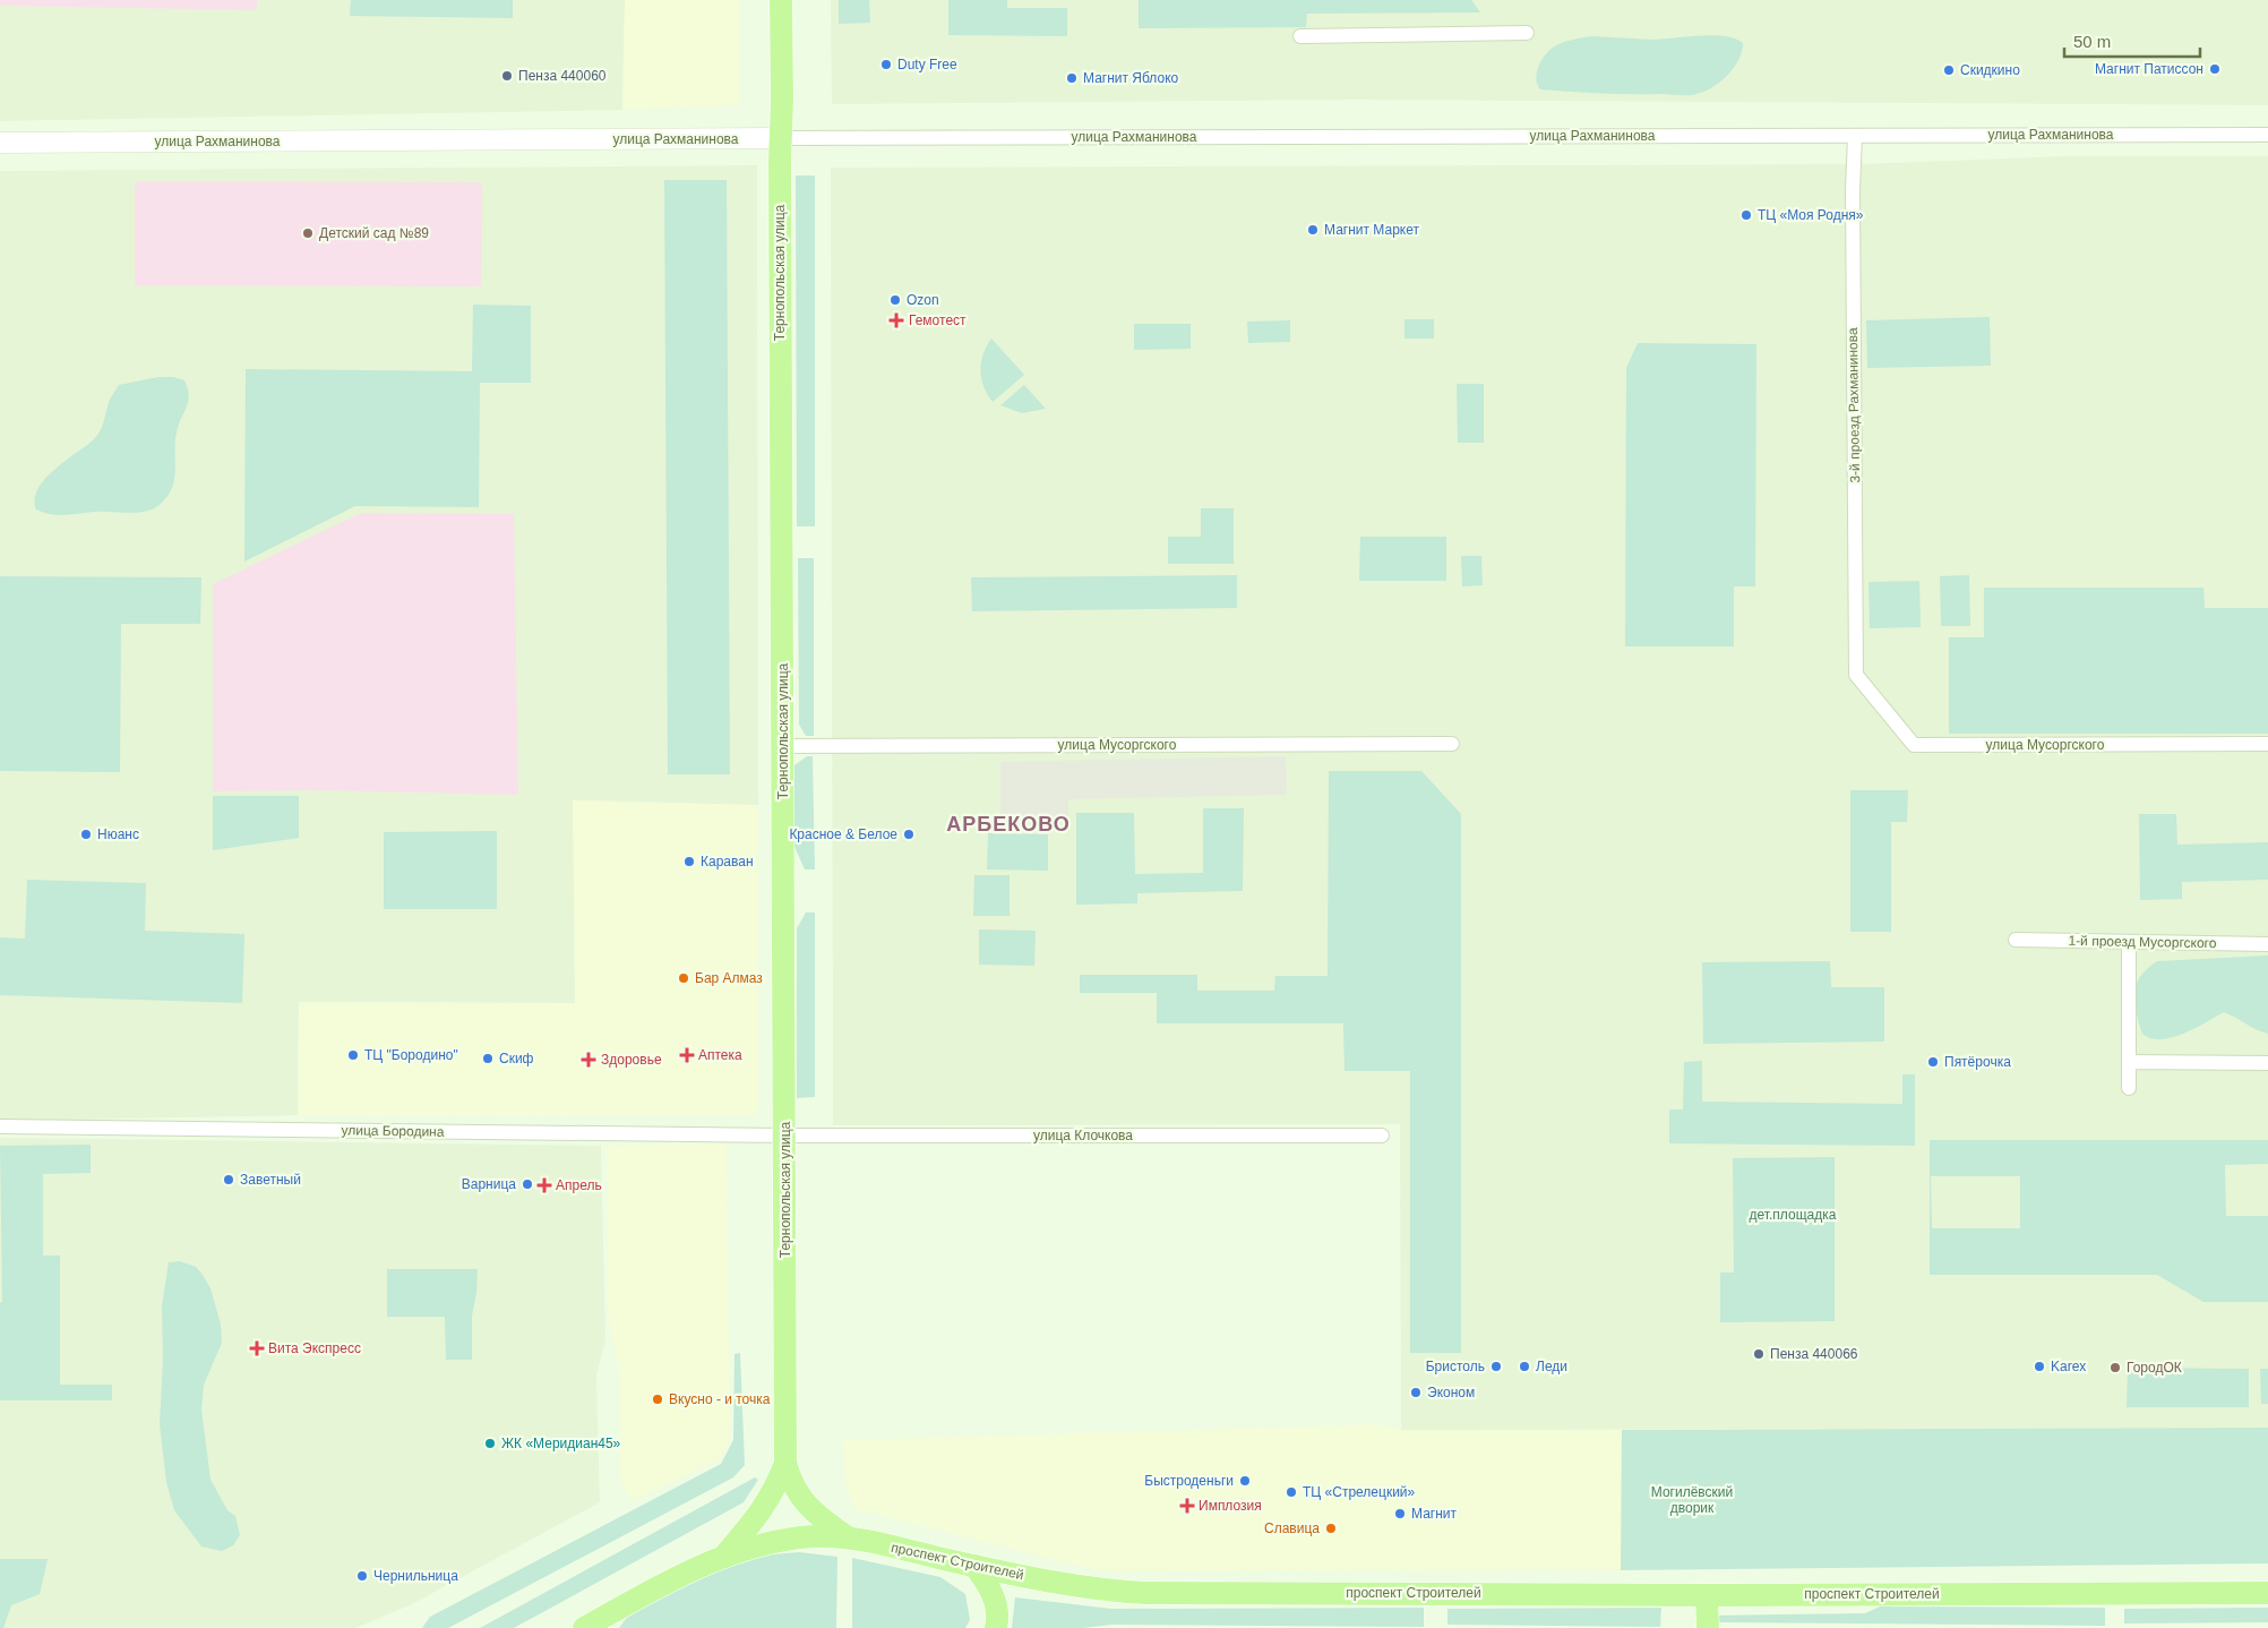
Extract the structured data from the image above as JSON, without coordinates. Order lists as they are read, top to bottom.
{
  "streets": {
    "main road": ["улица Рахманинова", "Тернопольская улица", "проспект Строителей"],
    "street": [
      "3-й проезд Рахманинова",
      "улица Мусоргского",
      "1-й проезд Мусоргского",
      "улица Бородина",
      "улица Клочкова"
    ]
  },
  "crossings": [
    ["улица Рахманинова", "Тернопольская улица"],
    ["улица Рахманинова", "3-й проезд Рахманинова"],
    ["Тернопольская улица", "улица Мусоргского"],
    ["Тернопольская улица", "улица Бородина"],
    ["Тернопольская улица", "улица Клочкова"],
    ["Тернопольская улица", "проспект Строителей"],
    ["3-й проезд Рахманинова", "улица Мусоргского"],
    ["улица Бородина", "улица Клочкова"]
  ],
  "districts": ["АРБЕКОВО"],
  "parks": ["дет.площадка", "Могилёвский дворик"],
  "places": {
    "other": [
      "Duty Free",
      "Магнит Патиссон",
      "Скидкино",
      "Пенза 440060",
      "Магнит Яблоко",
      "ТЦ «Моя Родня»",
      "Магнит Маркет",
      "Детский сад №89",
      "Ozon",
      "Нюанс",
      "Красное & Белое",
      "Караван",
      "Бар Алмаз",
      "ТЦ \"Бородино\"",
      "Скиф",
      "Пятёрочка",
      "Заветный",
      "Варница",
      "Пенза 440066",
      "Бристоль",
      "Леди",
      "Karex",
      "ГородОК",
      "Эконом",
      "Вкусно - и точка",
      "ЖК «Меридиан45»",
      "Быстроденьги",
      "ТЦ «Стрелецкий»",
      "Магнит",
      "Славица",
      "Чернильница"
    ],
    "health": [
      "Гемотест",
      "Аптека",
      "Здоровье",
      "Апрель",
      "Вита Экспресс",
      "Имплозия"
    ]
  },
  "scale_bar": "50 m"
}
